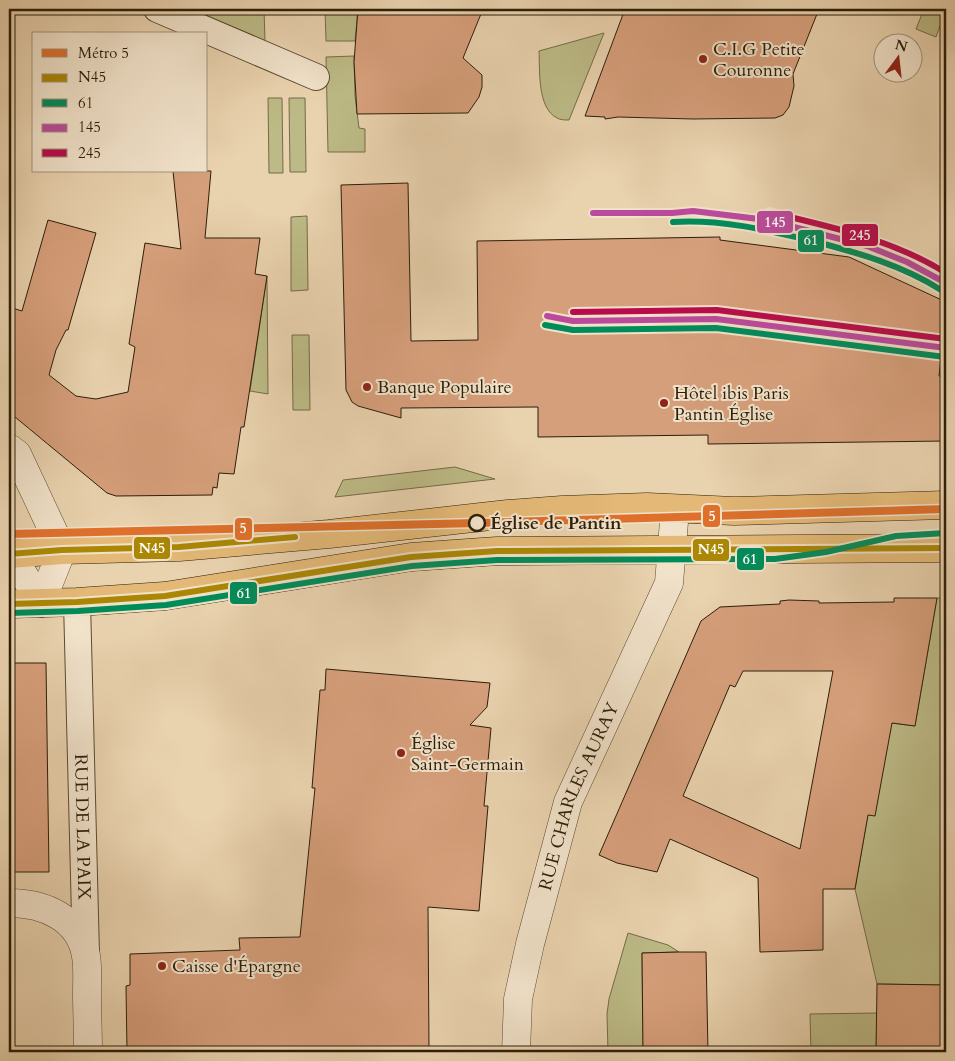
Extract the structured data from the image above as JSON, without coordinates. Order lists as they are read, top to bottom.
{
  "streets": {
    "street": ["RUE CHARLES AURAY", "RUE DE LA PAIX"]
  },
  "places": [
    "C.I.G Petite Couronne",
    "Banque Populaire",
    "Hôtel ibis Paris Pantin Église",
    "Église de Pantin",
    "Église Saint-Germain",
    "Caisse d'Épargne"
  ],
  "lines": [
    "transit line 145",
    "transit line 245",
    "transit line 61",
    "metro line 5",
    "transit line N45"
  ],
  "legend": [
    "Métro 5",
    "N45",
    "61",
    "145",
    "245"
  ],
  "north": "top"
}
